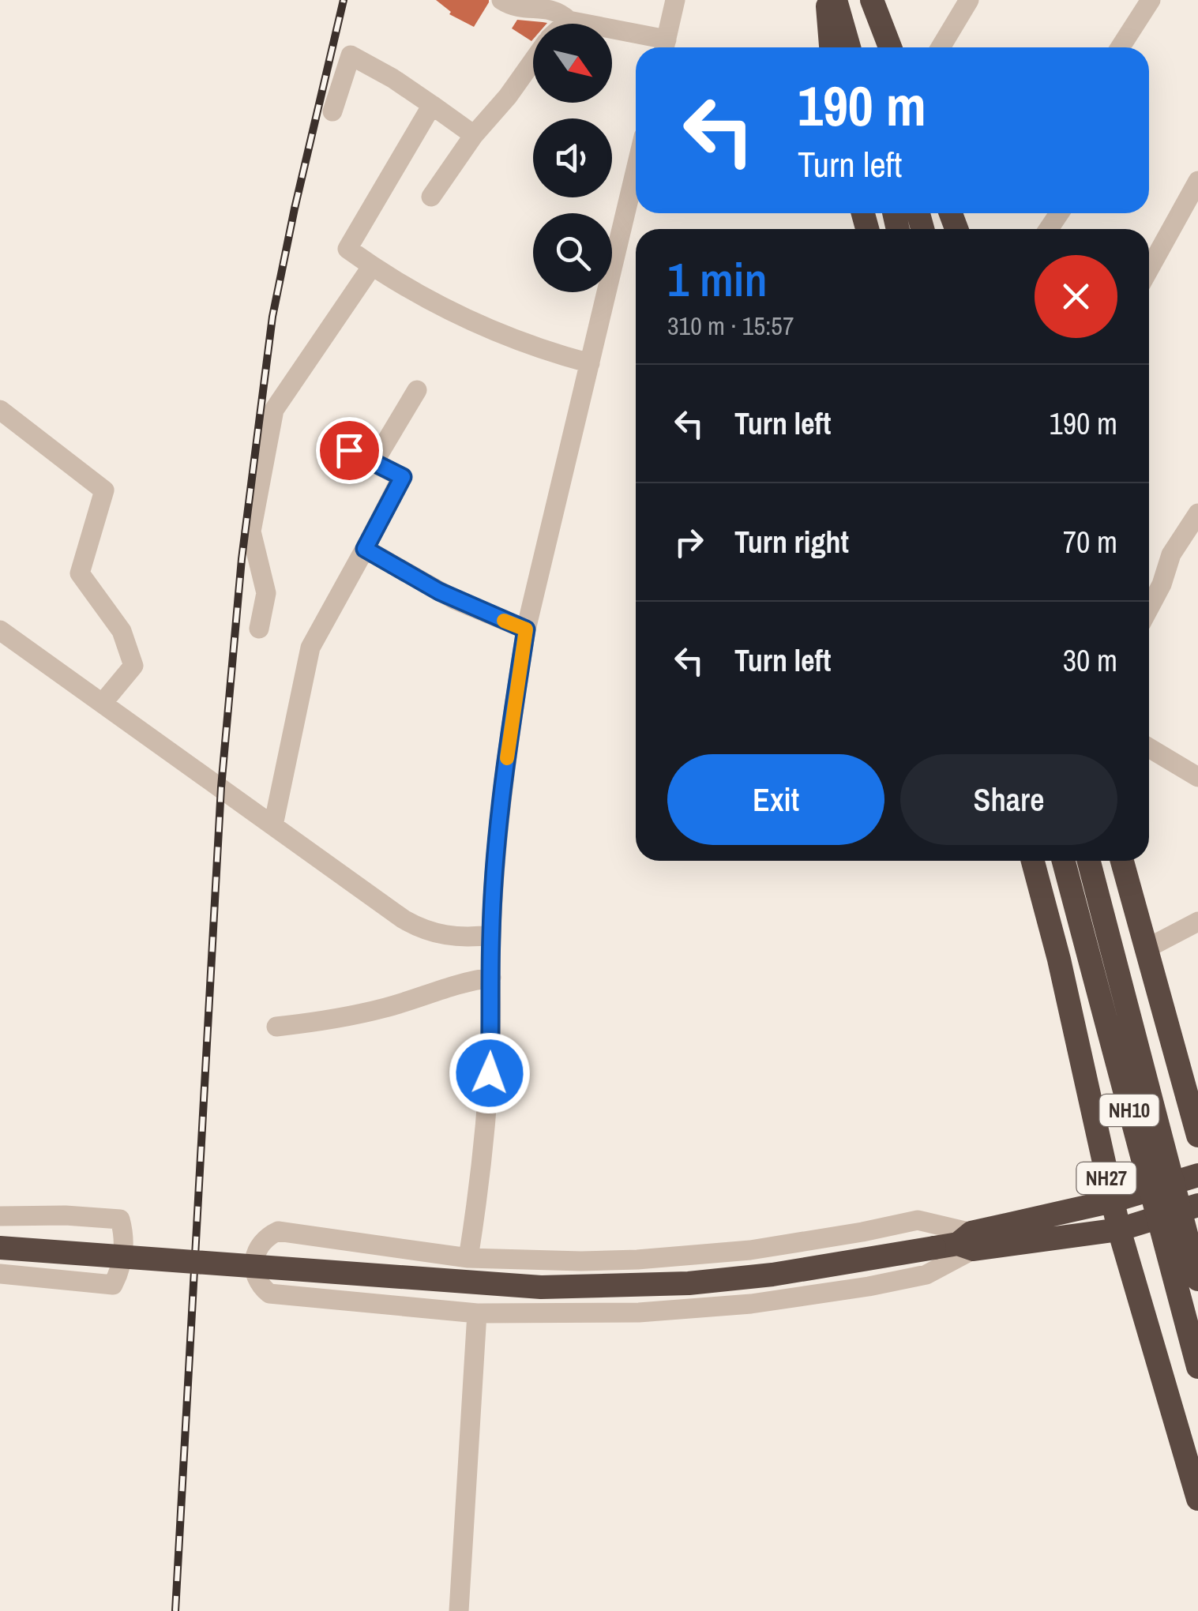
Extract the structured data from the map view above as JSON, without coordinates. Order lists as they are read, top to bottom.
{
  "streets": {
    "highway": ["NH10", "NH27"]
  },
  "north": "bottom right",
  "page": {
    "turn": ["190 m", "Turn left"],
    "heading": ["1 min", "310 m · 15:57"],
    "list": [
      {
        "name": "Turn left",
        "value": "190 m"
      },
      {
        "name": "Turn right",
        "value": "70 m"
      },
      {
        "name": "Turn left",
        "value": "30 m"
      }
    ],
    "buttons": ["Exit", "Share"]
  }
}
